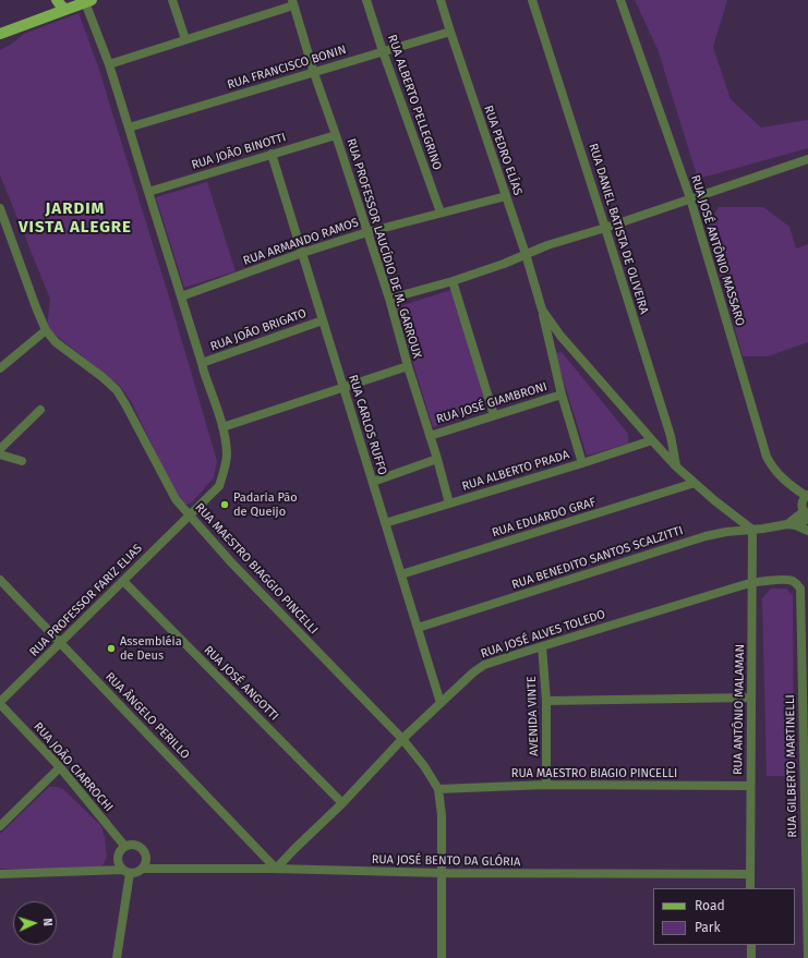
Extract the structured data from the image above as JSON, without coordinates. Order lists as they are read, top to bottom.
{
  "streets": {
    "street": [
      "RUA FRANCISCO BONIN",
      "RUA ALBERTO PELLEGRINO",
      "RUA PEDRO ELÍAS",
      "RUA JOÃO BINOTTI",
      "RUA DANIEL BATISTA DE OLIVEIRA",
      "RUA ARMANDO RAMOS",
      "RUA PROFESSOR LAUCÍDIO DE M. GARROUX",
      "RUA JOSÉ ANTÔNIO MASSARO",
      "RUA JOÃO BRIGATO",
      "RUA JOSÉ GIAMBRONI",
      "RUA CARLOS RUFFO",
      "RUA ALBERTO PRADA",
      "RUA EDUARDO GRAF",
      "RUA BENEDITO SANTOS SCALZITTI",
      "RUA MAESTRO BIAGGIO PINCELLI",
      "RUA PROFESSOR FARIZ ELIAS",
      "RUA JOSÉ ALVES TOLEDO",
      "RUA JOSÉ ANGOTTI",
      "RUA ANTÔNIO MALAMAN",
      "RUA ÂNGELO PERILLO",
      "AVENIDA VINTE",
      "RUA GILBERTO MARTINELLI",
      "RUA JOÃO CIARROCHI",
      "RUA MAESTRO BIAGIO PINCELLI",
      "RUA JOSÉ BENTO DA GLÓRIA"
    ]
  },
  "crossings": [
    ["RUA FRANCISCO BONIN", "RUA ALBERTO PELLEGRINO"],
    ["RUA FRANCISCO BONIN", "RUA PEDRO ELÍAS"],
    ["RUA FRANCISCO BONIN", "RUA PROFESSOR LAUCÍDIO DE M. GARROUX"],
    ["RUA FRANCISCO BONIN", "RUA PROFESSOR FARIZ ELIAS"],
    ["RUA ALBERTO PELLEGRINO", "RUA ARMANDO RAMOS"],
    ["RUA PEDRO ELÍAS", "RUA DANIEL BATISTA DE OLIVEIRA"],
    ["RUA PEDRO ELÍAS", "RUA ARMANDO RAMOS"],
    ["RUA PEDRO ELÍAS", "RUA JOSÉ GIAMBRONI"],
    ["RUA PEDRO ELÍAS", "RUA ALBERTO PRADA"],
    ["RUA PEDRO ELÍAS", "RUA EDUARDO GRAF"],
    ["RUA PEDRO ELÍAS", "RUA BENEDITO SANTOS SCALZITTI"],
    ["RUA PEDRO ELÍAS", "RUA ANTÔNIO MALAMAN"],
    ["RUA JOÃO BINOTTI", "RUA PROFESSOR LAUCÍDIO DE M. GARROUX"],
    ["RUA JOÃO BINOTTI", "RUA CARLOS RUFFO"],
    ["RUA JOÃO BINOTTI", "RUA PROFESSOR FARIZ ELIAS"],
    ["RUA ARMANDO RAMOS", "RUA PROFESSOR LAUCÍDIO DE M. GARROUX"],
    ["RUA ARMANDO RAMOS", "RUA CARLOS RUFFO"],
    ["RUA ARMANDO RAMOS", "RUA PROFESSOR FARIZ ELIAS"],
    ["RUA PROFESSOR LAUCÍDIO DE M. GARROUX", "RUA JOSÉ GIAMBRONI"],
    ["RUA PROFESSOR LAUCÍDIO DE M. GARROUX", "RUA ALBERTO PRADA"],
    ["RUA JOÃO BRIGATO", "RUA CARLOS RUFFO"],
    ["RUA JOÃO BRIGATO", "RUA PROFESSOR FARIZ ELIAS"],
    ["RUA CARLOS RUFFO", "RUA ALBERTO PRADA"],
    ["RUA CARLOS RUFFO", "RUA EDUARDO GRAF"],
    ["RUA CARLOS RUFFO", "RUA BENEDITO SANTOS SCALZITTI"],
    ["RUA CARLOS RUFFO", "RUA JOSÉ ALVES TOLEDO"],
    ["RUA BENEDITO SANTOS SCALZITTI", "RUA ANTÔNIO MALAMAN"],
    ["RUA MAESTRO BIAGGIO PINCELLI", "RUA PROFESSOR FARIZ ELIAS"],
    ["RUA MAESTRO BIAGGIO PINCELLI", "RUA JOSÉ ALVES TOLEDO"],
    ["RUA MAESTRO BIAGGIO PINCELLI", "RUA MAESTRO BIAGIO PINCELLI"],
    ["RUA MAESTRO BIAGGIO PINCELLI", "RUA JOSÉ BENTO DA GLÓRIA"],
    ["RUA PROFESSOR FARIZ ELIAS", "RUA JOSÉ ANGOTTI"],
    ["RUA PROFESSOR FARIZ ELIAS", "RUA ÂNGELO PERILLO"],
    ["RUA PROFESSOR FARIZ ELIAS", "RUA JOÃO CIARROCHI"],
    ["RUA JOSÉ ALVES TOLEDO", "RUA JOSÉ ANGOTTI"],
    ["RUA JOSÉ ALVES TOLEDO", "RUA ANTÔNIO MALAMAN"],
    ["RUA JOSÉ ALVES TOLEDO", "RUA ÂNGELO PERILLO"],
    ["RUA JOSÉ ALVES TOLEDO", "AVENIDA VINTE"],
    ["RUA JOSÉ ALVES TOLEDO", "RUA GILBERTO MARTINELLI"],
    ["RUA JOSÉ ALVES TOLEDO", "RUA JOSÉ BENTO DA GLÓRIA"],
    ["RUA ANTÔNIO MALAMAN", "RUA MAESTRO BIAGIO PINCELLI"],
    ["RUA ANTÔNIO MALAMAN", "RUA JOSÉ BENTO DA GLÓRIA"],
    ["RUA ÂNGELO PERILLO", "RUA JOSÉ BENTO DA GLÓRIA"],
    ["AVENIDA VINTE", "RUA MAESTRO BIAGIO PINCELLI"],
    ["RUA JOÃO CIARROCHI", "RUA JOSÉ BENTO DA GLÓRIA"]
  ],
  "districts": ["JARDIM VISTA ALEGRE"],
  "places": ["Padaria Pão de Queijo", "Assembléia de Deus"],
  "legend": ["Road", "Park"],
  "north": "right"
}
